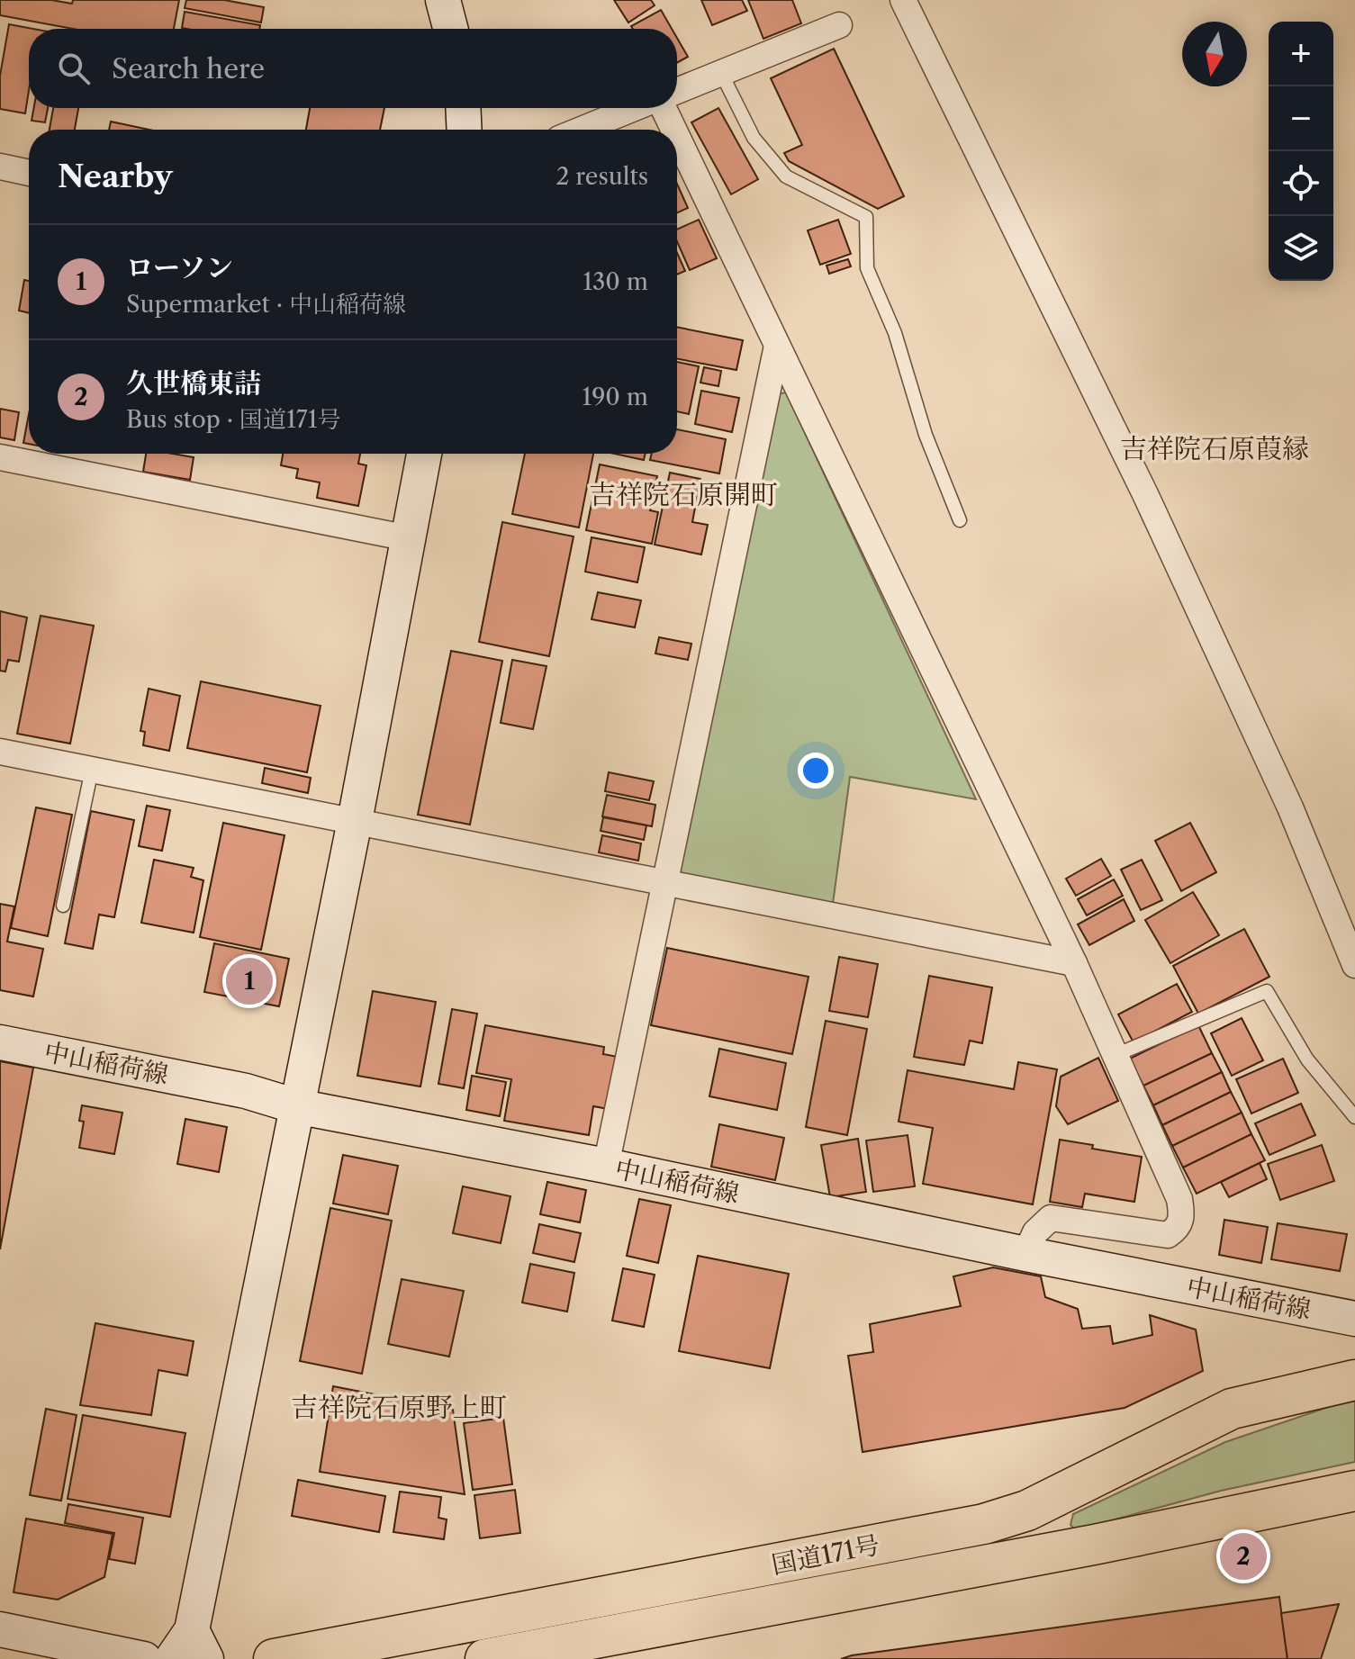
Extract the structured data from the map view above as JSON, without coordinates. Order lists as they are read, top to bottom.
{
  "streets": {
    "highway": ["国道171号"],
    "street": ["中山稲荷線"]
  },
  "districts": ["吉祥院石原葭縁", "吉祥院石原開町", "吉祥院石原野上町"],
  "north": "bottom",
  "page": {
    "map_buttons": ["+", "−"],
    "search": "Search here",
    "heading": ["Nearby", "2 results"],
    "list": [
      {
        "mark": "1",
        "name": "ローソン",
        "note": "Supermarket · 中山稲荷線",
        "value": "130 m"
      },
      {
        "mark": "2",
        "name": "久世橋東詰",
        "note": "Bus stop · 国道171号",
        "value": "190 m"
      }
    ],
    "pins": ["1", "2"]
  }
}
